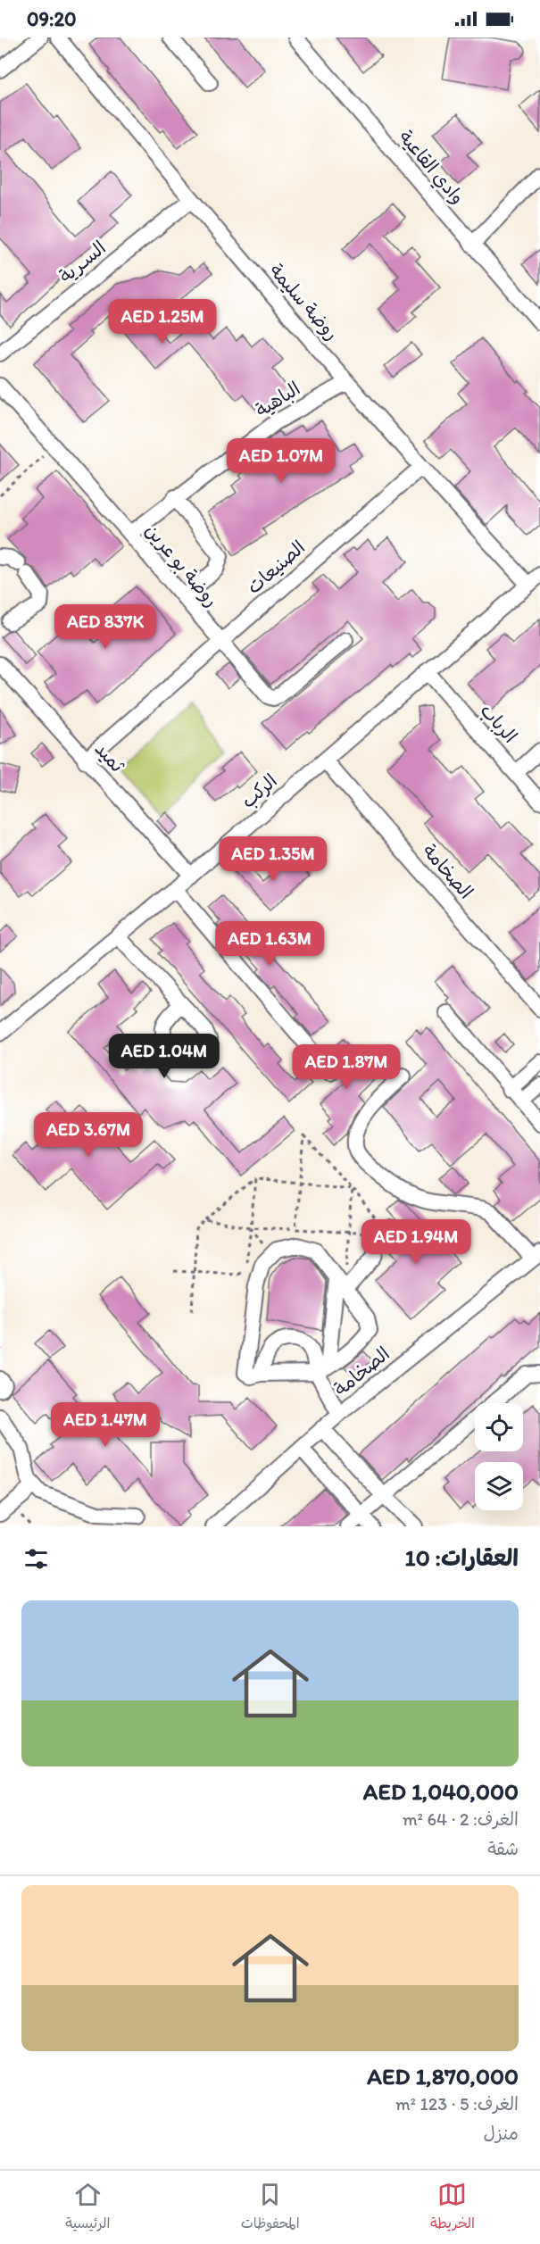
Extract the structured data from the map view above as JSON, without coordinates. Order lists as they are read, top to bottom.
{
  "streets": {
    "street": [
      "وادي القاعية",
      "السـرية",
      "روضة سليمة",
      "الباهية",
      "روضة بو عرين",
      "الصنيعات",
      "الرباب",
      "ثميد",
      "الركب",
      "الصخامة"
    ]
  },
  "crossings": [
    ["السـرية", "روضة سليمة"],
    ["روضة سليمة", "الباهية"],
    ["روضة سليمة", "الصنيعات"],
    ["روضة سليمة", "الركب"],
    ["الباهية", "روضة بو عرين"],
    ["روضة بو عرين", "الصنيعات"],
    ["الصنيعات", "ثميد"],
    ["الرباب", "الركب"],
    ["ثميد", "الركب"],
    ["الركب", "الصخامة"]
  ],
  "page": {
    "status": "09:20",
    "price": [
      "AED 1.25M",
      "AED 1.07M",
      "AED 837K",
      "AED 1.35M",
      "AED 1.63M",
      "AED 1.04M",
      "AED 1.87M",
      "AED 3.67M",
      "AED 1.94M",
      "AED 1.47M"
    ],
    "heading": "العقارات: 10",
    "list": [
      {
        "name": "AED 1,040,000",
        "note": "الغرف: 2 · 64 m² · شقة"
      },
      {
        "name": "AED 1,870,000",
        "note": "الغرف: 5 · 123 m² · منزل"
      }
    ],
    "tabs": ["الخريطة", "المحفوظات", "الرئيسية"]
  }
}
